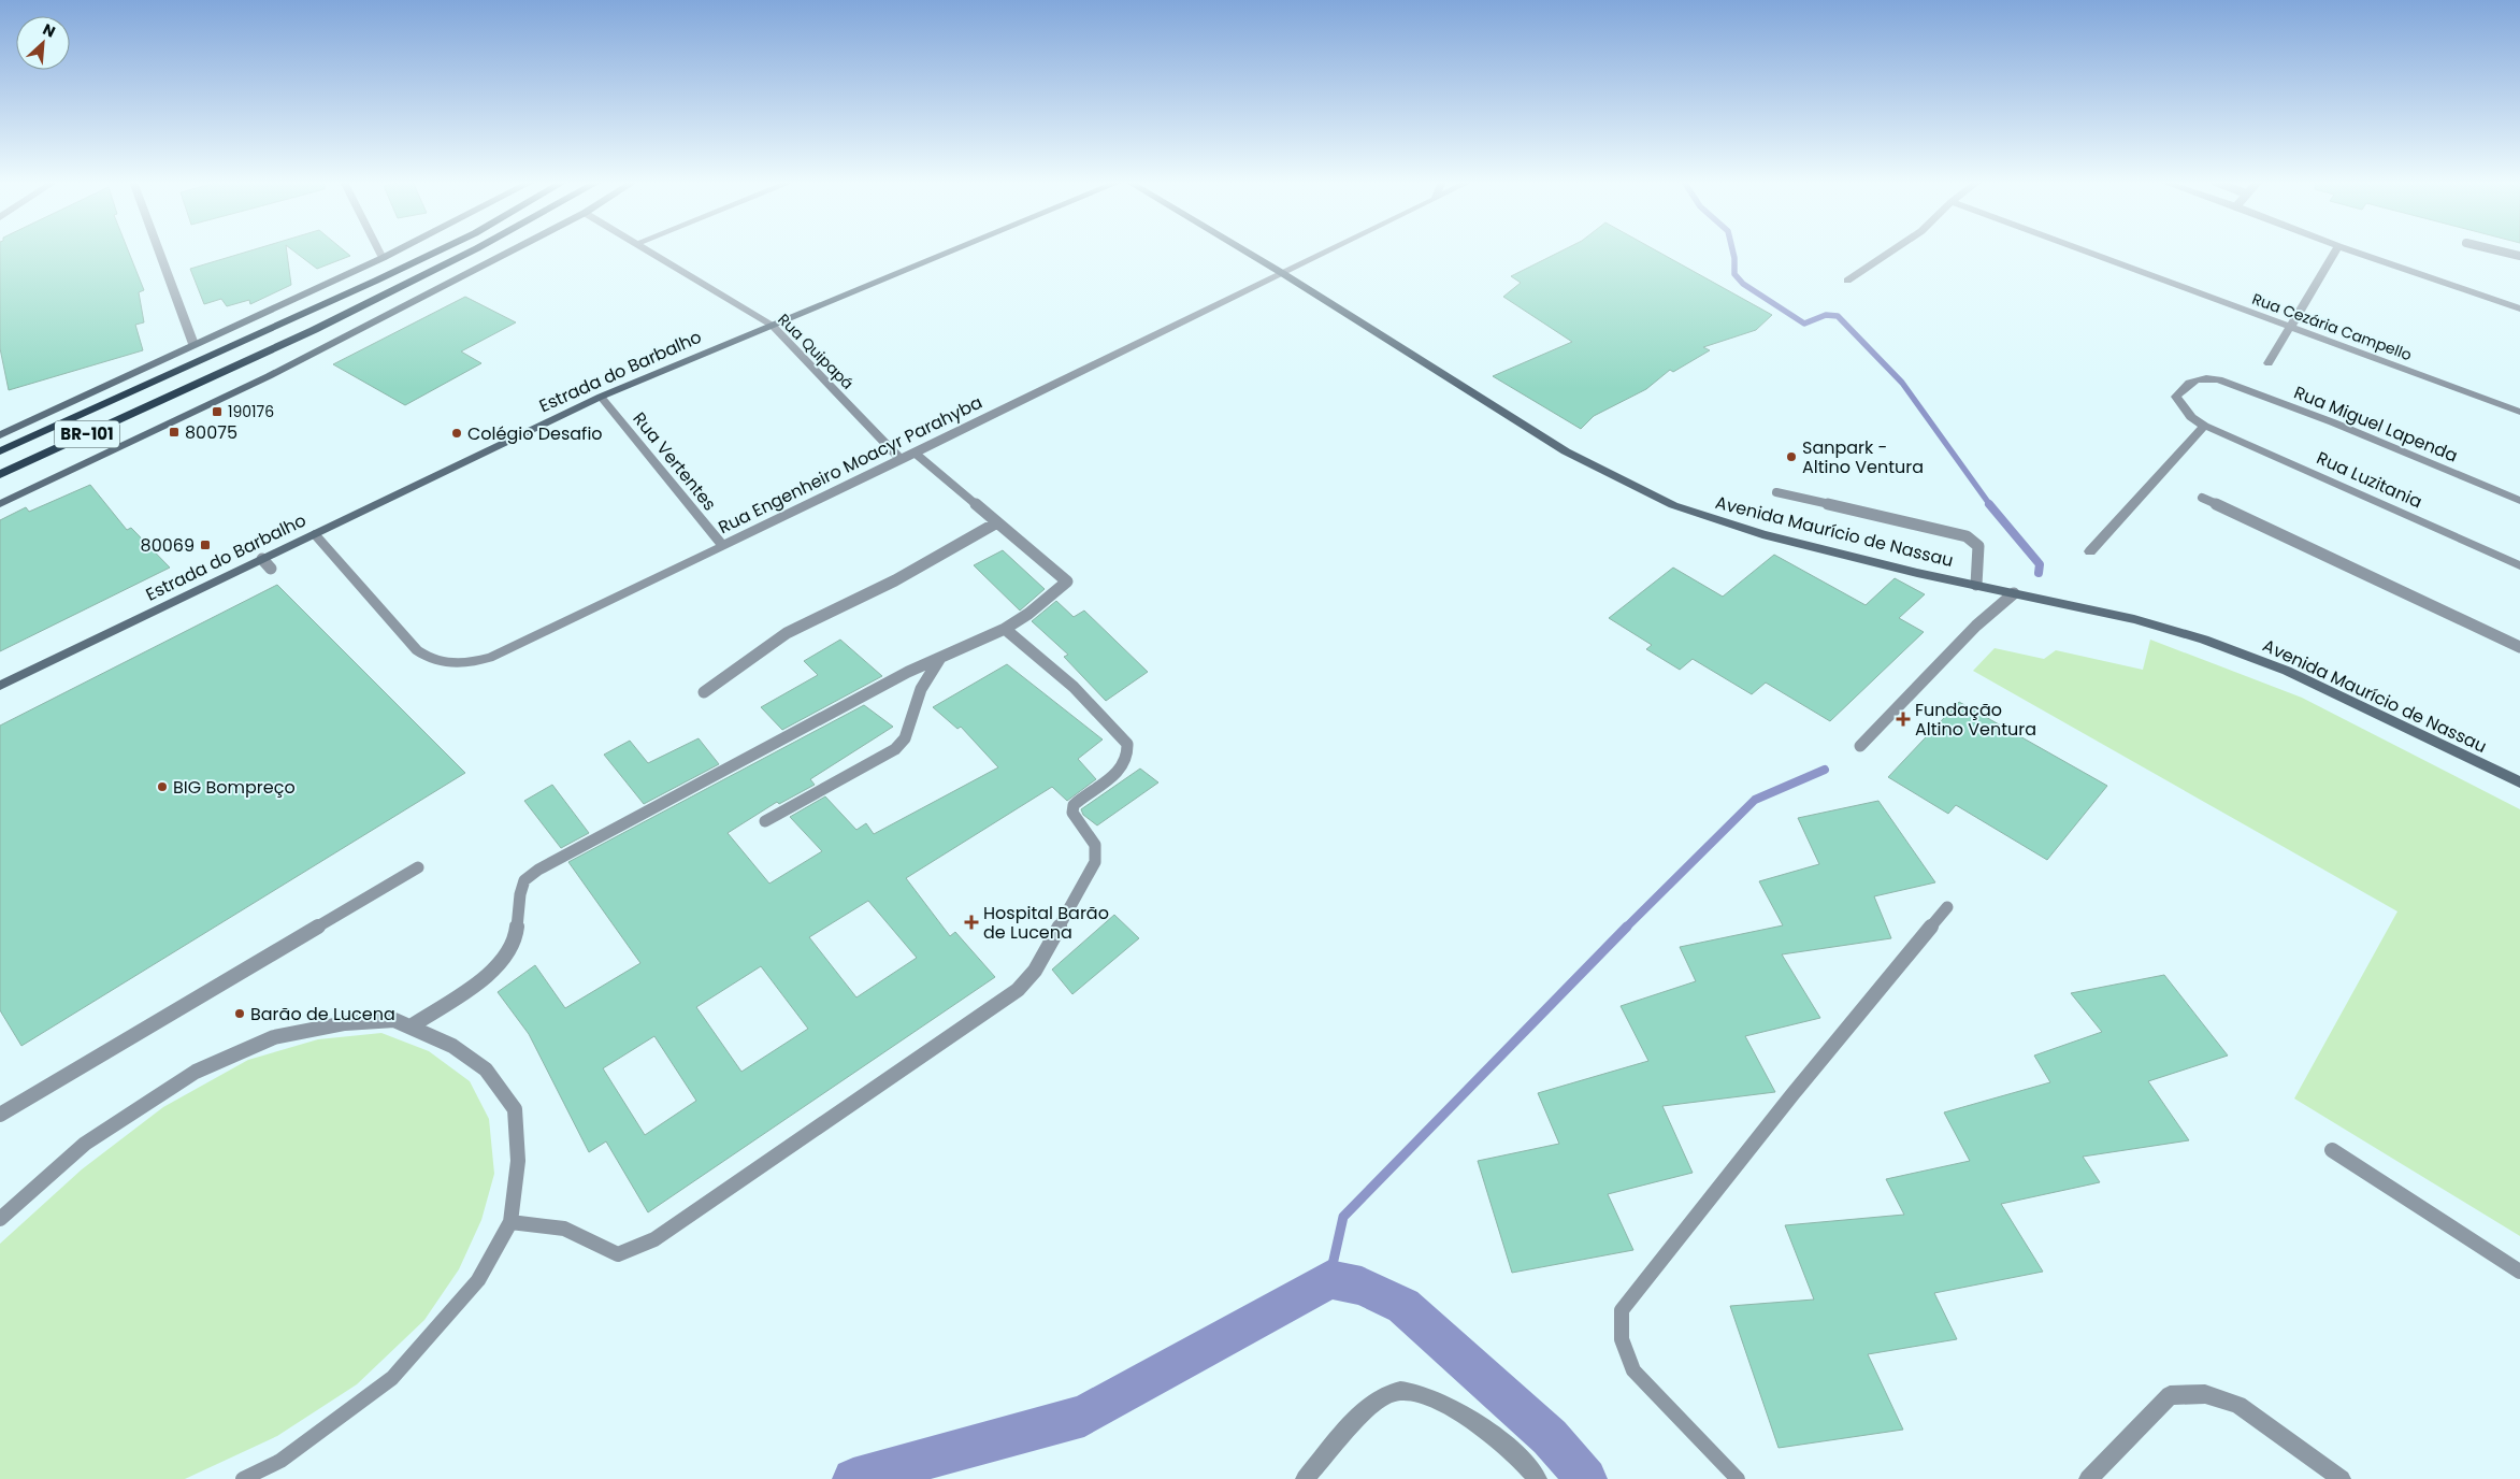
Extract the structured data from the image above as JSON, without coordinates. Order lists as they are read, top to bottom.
{
  "streets": {
    "highway": ["BR-101"],
    "main road": ["Estrada do Barbalho", "Avenida Maurício de Nassau"],
    "street": [
      "Rua Cezária Campello",
      "Rua Quipapá",
      "Rua Miguel Lapenda",
      "Rua Vertentes",
      "Rua Engenheiro Moacyr Parahyba",
      "Rua Luzitania"
    ]
  },
  "crossings": [
    ["Rua Quipapá", "Estrada do Barbalho"],
    ["Rua Quipapá", "Rua Engenheiro Moacyr Parahyba"],
    ["Estrada do Barbalho", "Rua Vertentes"],
    ["Estrada do Barbalho", "Rua Engenheiro Moacyr Parahyba"],
    ["Rua Miguel Lapenda", "Rua Luzitania"],
    ["Rua Vertentes", "Rua Engenheiro Moacyr Parahyba"],
    ["Rua Engenheiro Moacyr Parahyba", "Avenida Maurício de Nassau"]
  ],
  "places": {
    "transit": ["190176", "80075", "80069"],
    "other": [
      "Colégio Desafio",
      "Sanpark - Altino Ventura",
      "BIG Bompreço",
      "Barão de Lucena"
    ],
    "health": ["Fundação Altino Ventura", "Hospital Barão de Lucena"]
  },
  "north": "top right"
}
